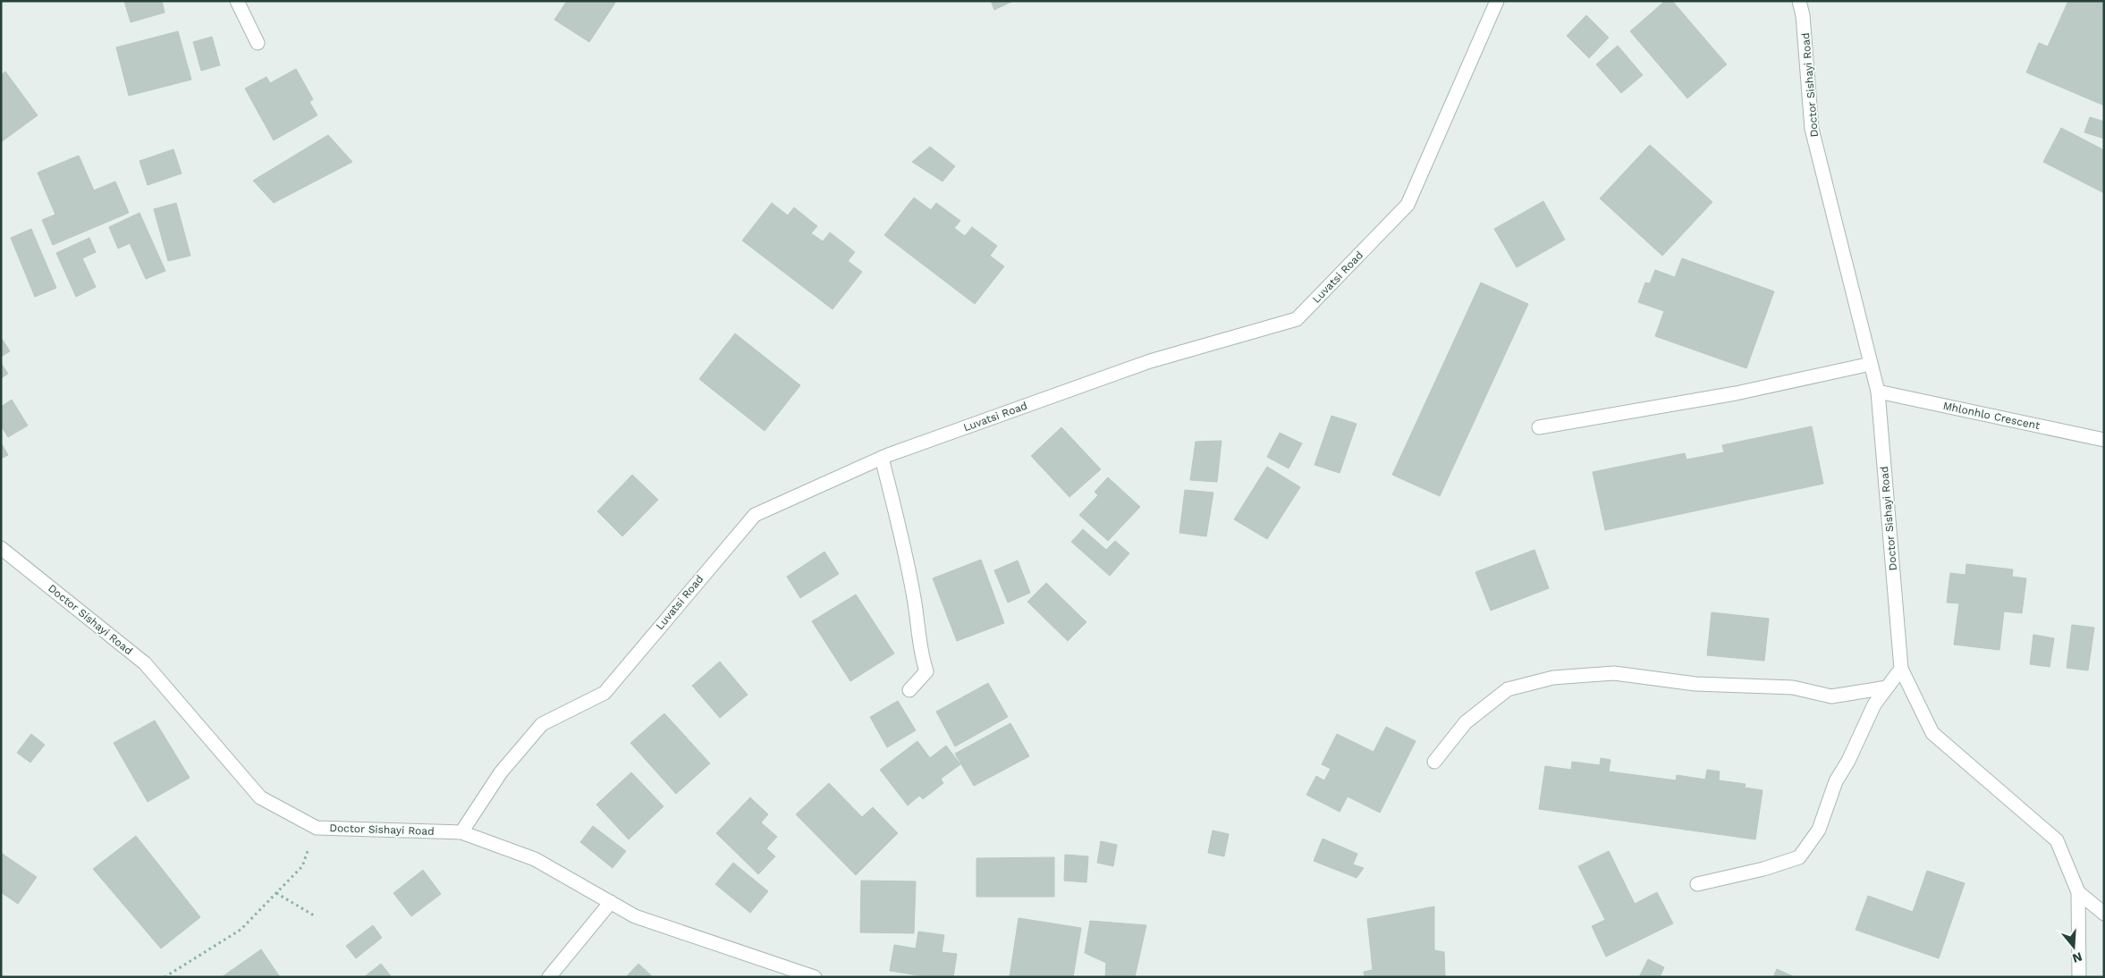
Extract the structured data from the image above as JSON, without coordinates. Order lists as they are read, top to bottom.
{
  "streets": {
    "street": ["Doctor Sishayi Road", "Luvatsi Road", "Mhlonhlo Crescent"]
  },
  "crossings": [
    ["Doctor Sishayi Road", "Luvatsi Road"],
    ["Doctor Sishayi Road", "Mhlonhlo Crescent"]
  ],
  "north": "bottom"
}
